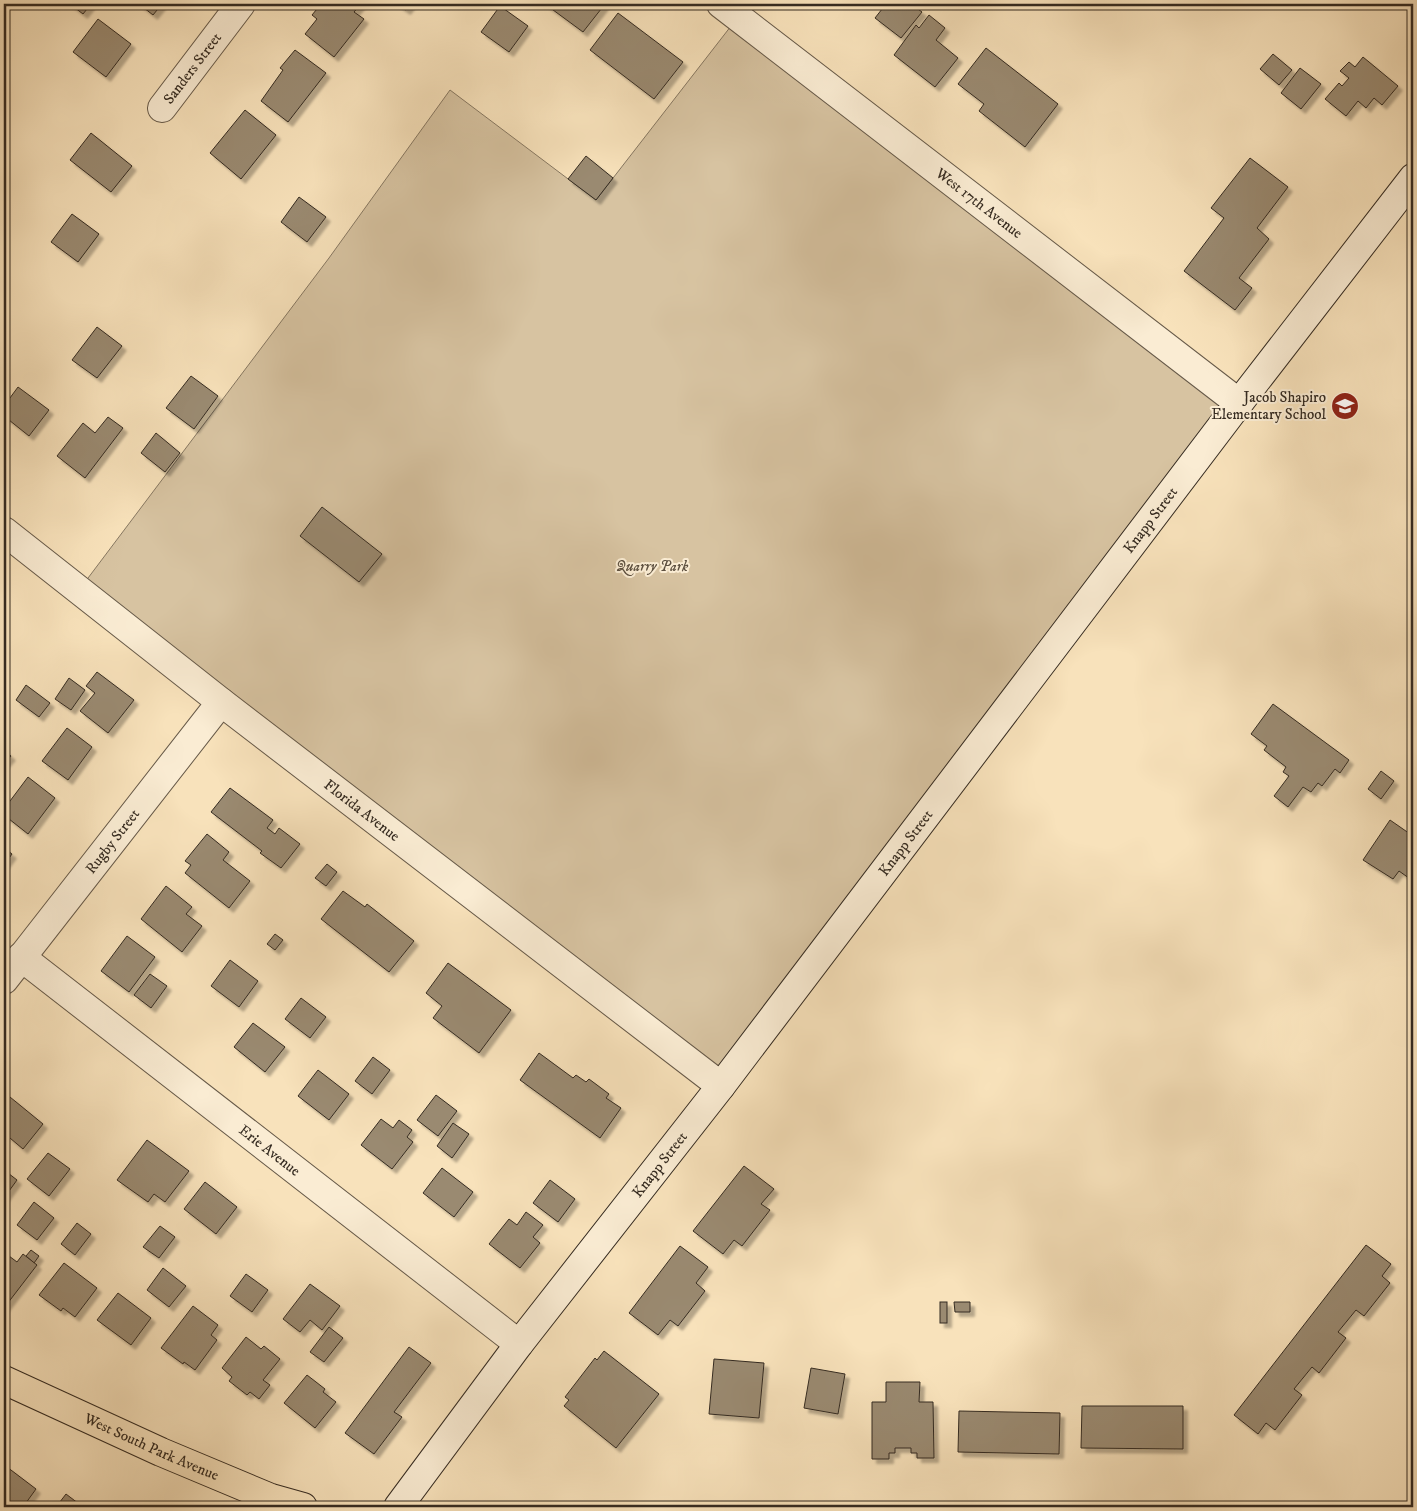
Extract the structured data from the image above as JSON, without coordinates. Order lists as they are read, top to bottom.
{
  "streets": {
    "main road": ["West South Park Avenue"],
    "street": [
      "Sanders Street",
      "West 17th Avenue",
      "Knapp Street",
      "Florida Avenue",
      "Rugby Street",
      "Erie Avenue"
    ]
  },
  "crossings": [
    ["West 17th Avenue", "Knapp Street"],
    ["Knapp Street", "Florida Avenue"],
    ["Knapp Street", "Erie Avenue"],
    ["Florida Avenue", "Rugby Street"],
    ["Rugby Street", "Erie Avenue"]
  ],
  "parks": ["Quarry Park"],
  "places": {
    "school or university": ["Jacob Shapiro Elementary School"]
  }
}
